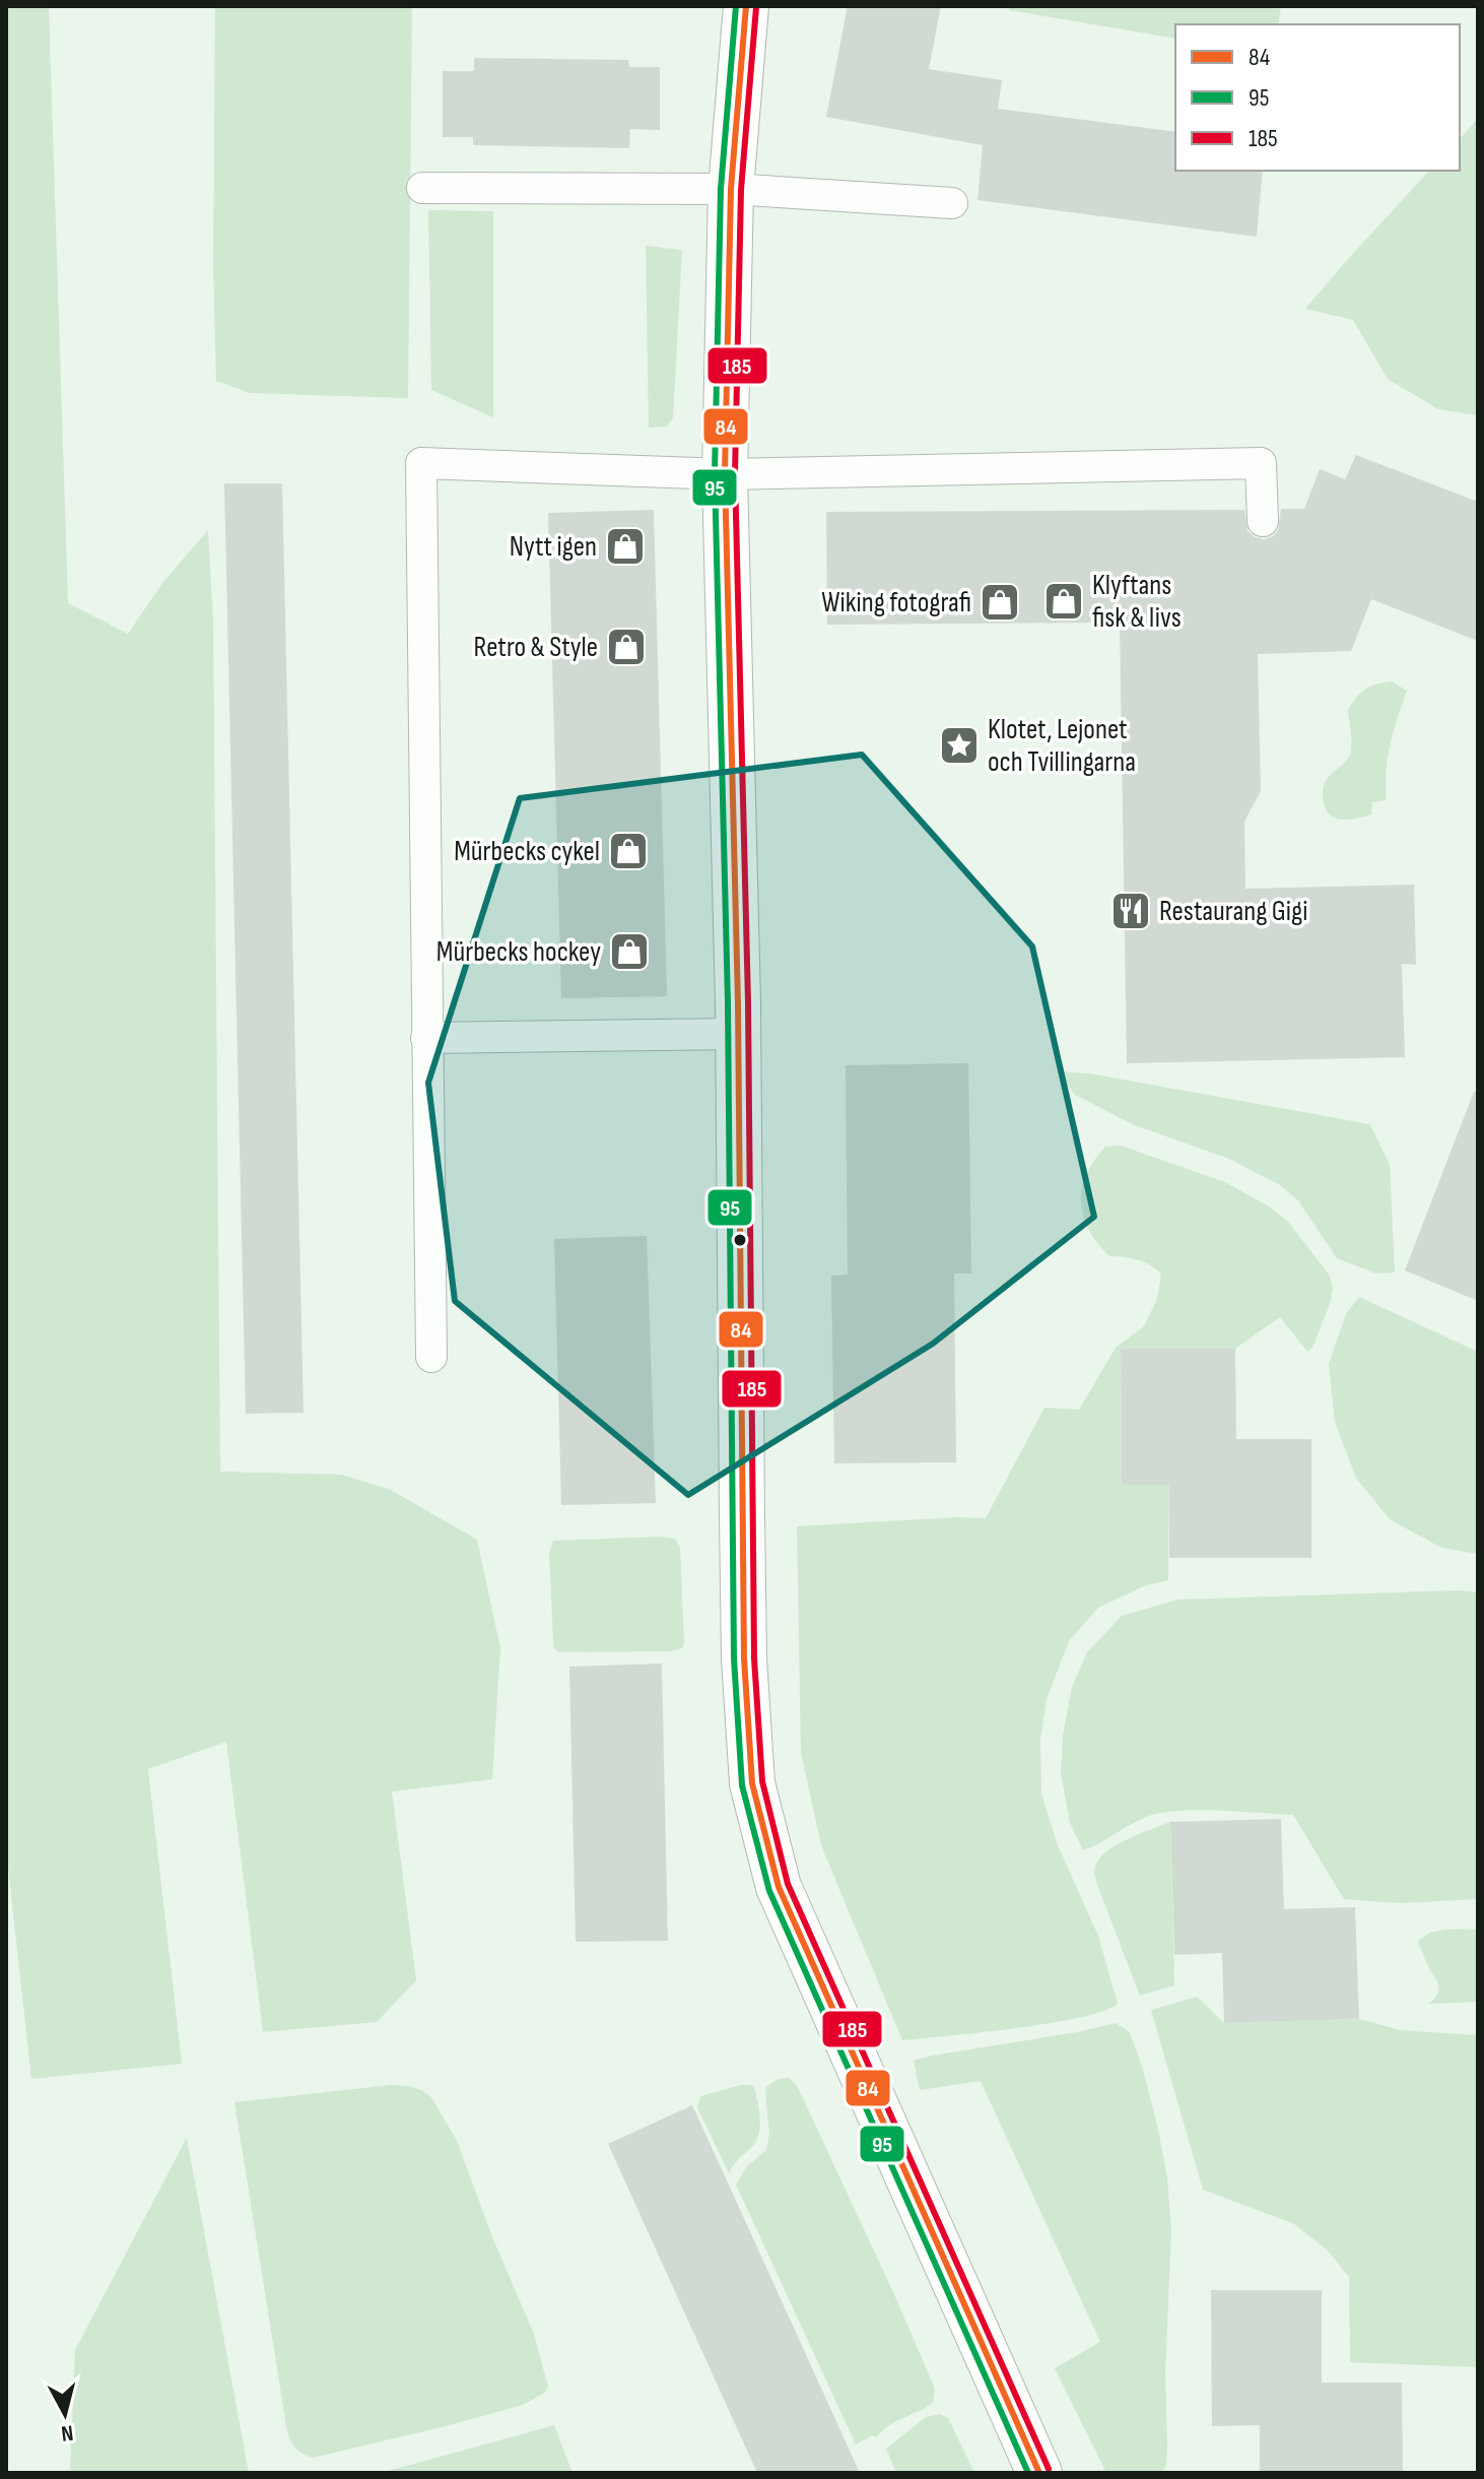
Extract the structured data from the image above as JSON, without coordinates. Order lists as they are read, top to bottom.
{
  "places": {
    "shop": [
      "Nytt igen",
      "Klyftans fisk & livs",
      "Wiking fotografi",
      "Retro & Style",
      "Mürbecks cykel",
      "Mürbecks hockey"
    ],
    "place": ["Klotet, Lejonet och Tvillingarna"],
    "restaurant": ["Restaurang Gigi"]
  },
  "lines": ["transit line 84", "transit line 95", "transit line 185"],
  "legend": ["84", "95", "185"],
  "north": "bottom"
}
